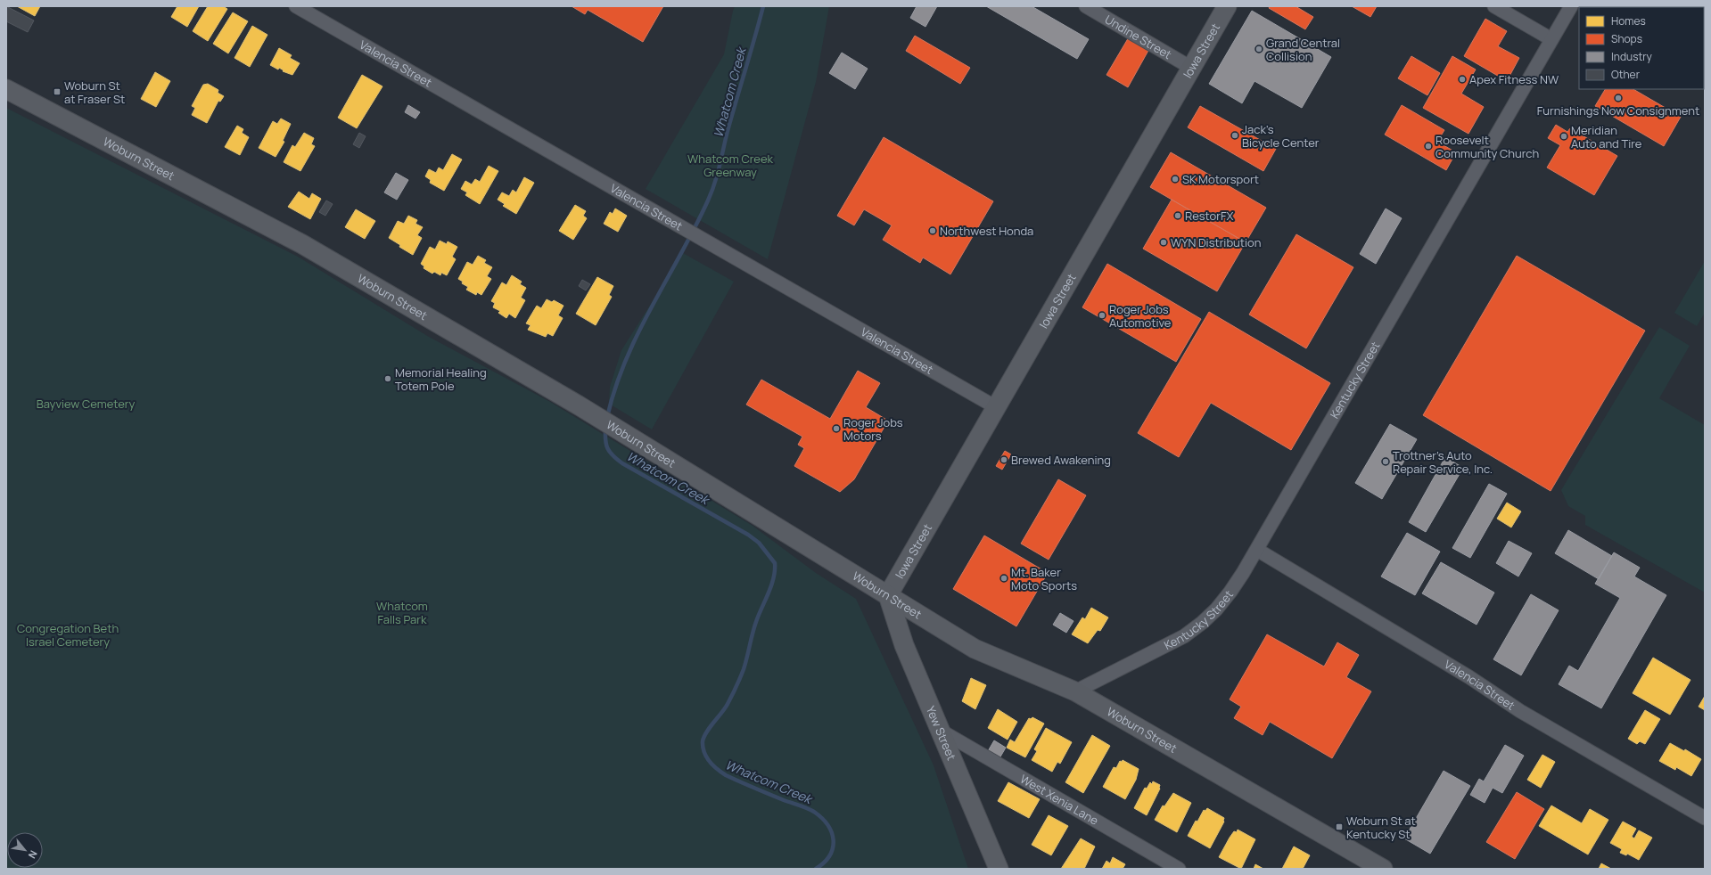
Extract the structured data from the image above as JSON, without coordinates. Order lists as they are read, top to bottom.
{
  "streets": {
    "street": [
      "Undine Street",
      "Iowa Street",
      "Valencia Street",
      "Woburn Street",
      "Kentucky Street",
      "Yew Street",
      "West Xenia Lane"
    ]
  },
  "crossings": [
    ["Undine Street", "Iowa Street"],
    ["Iowa Street", "Valencia Street"],
    ["Iowa Street", "Woburn Street"],
    ["Iowa Street", "Yew Street"],
    ["Valencia Street", "Kentucky Street"],
    ["Woburn Street", "Kentucky Street"],
    ["Woburn Street", "Yew Street"],
    ["Yew Street", "West Xenia Lane"]
  ],
  "water": ["Whatcom Creek"],
  "parks": [
    "Whatcom Creek Greenway",
    "Bayview Cemetery",
    "Whatcom Falls Park",
    "Congregation Beth Israel Cemetery"
  ],
  "places": {
    "other": [
      "Grand Central Collision",
      "Apex Fitness NW",
      "Furnishings Now Consignment",
      "Jack's Bicycle Center",
      "Meridian Auto and Tire",
      "Roosevelt Community Church",
      "SK Motorsport",
      "RestorFX",
      "Northwest Honda",
      "WYN Distribution",
      "Roger Jobs Automotive",
      "Memorial Healing Totem Pole",
      "Roger Jobs Motors",
      "Brewed Awakening",
      "Trottner's Auto Repair Service, Inc.",
      "Mt. Baker Moto Sports"
    ],
    "transit": ["Woburn St at Fraser St", "Woburn St at Kentucky St"]
  },
  "legend": [
    "Homes",
    "Shops",
    "Industry",
    "Other"
  ],
  "north": "bottom right"
}
